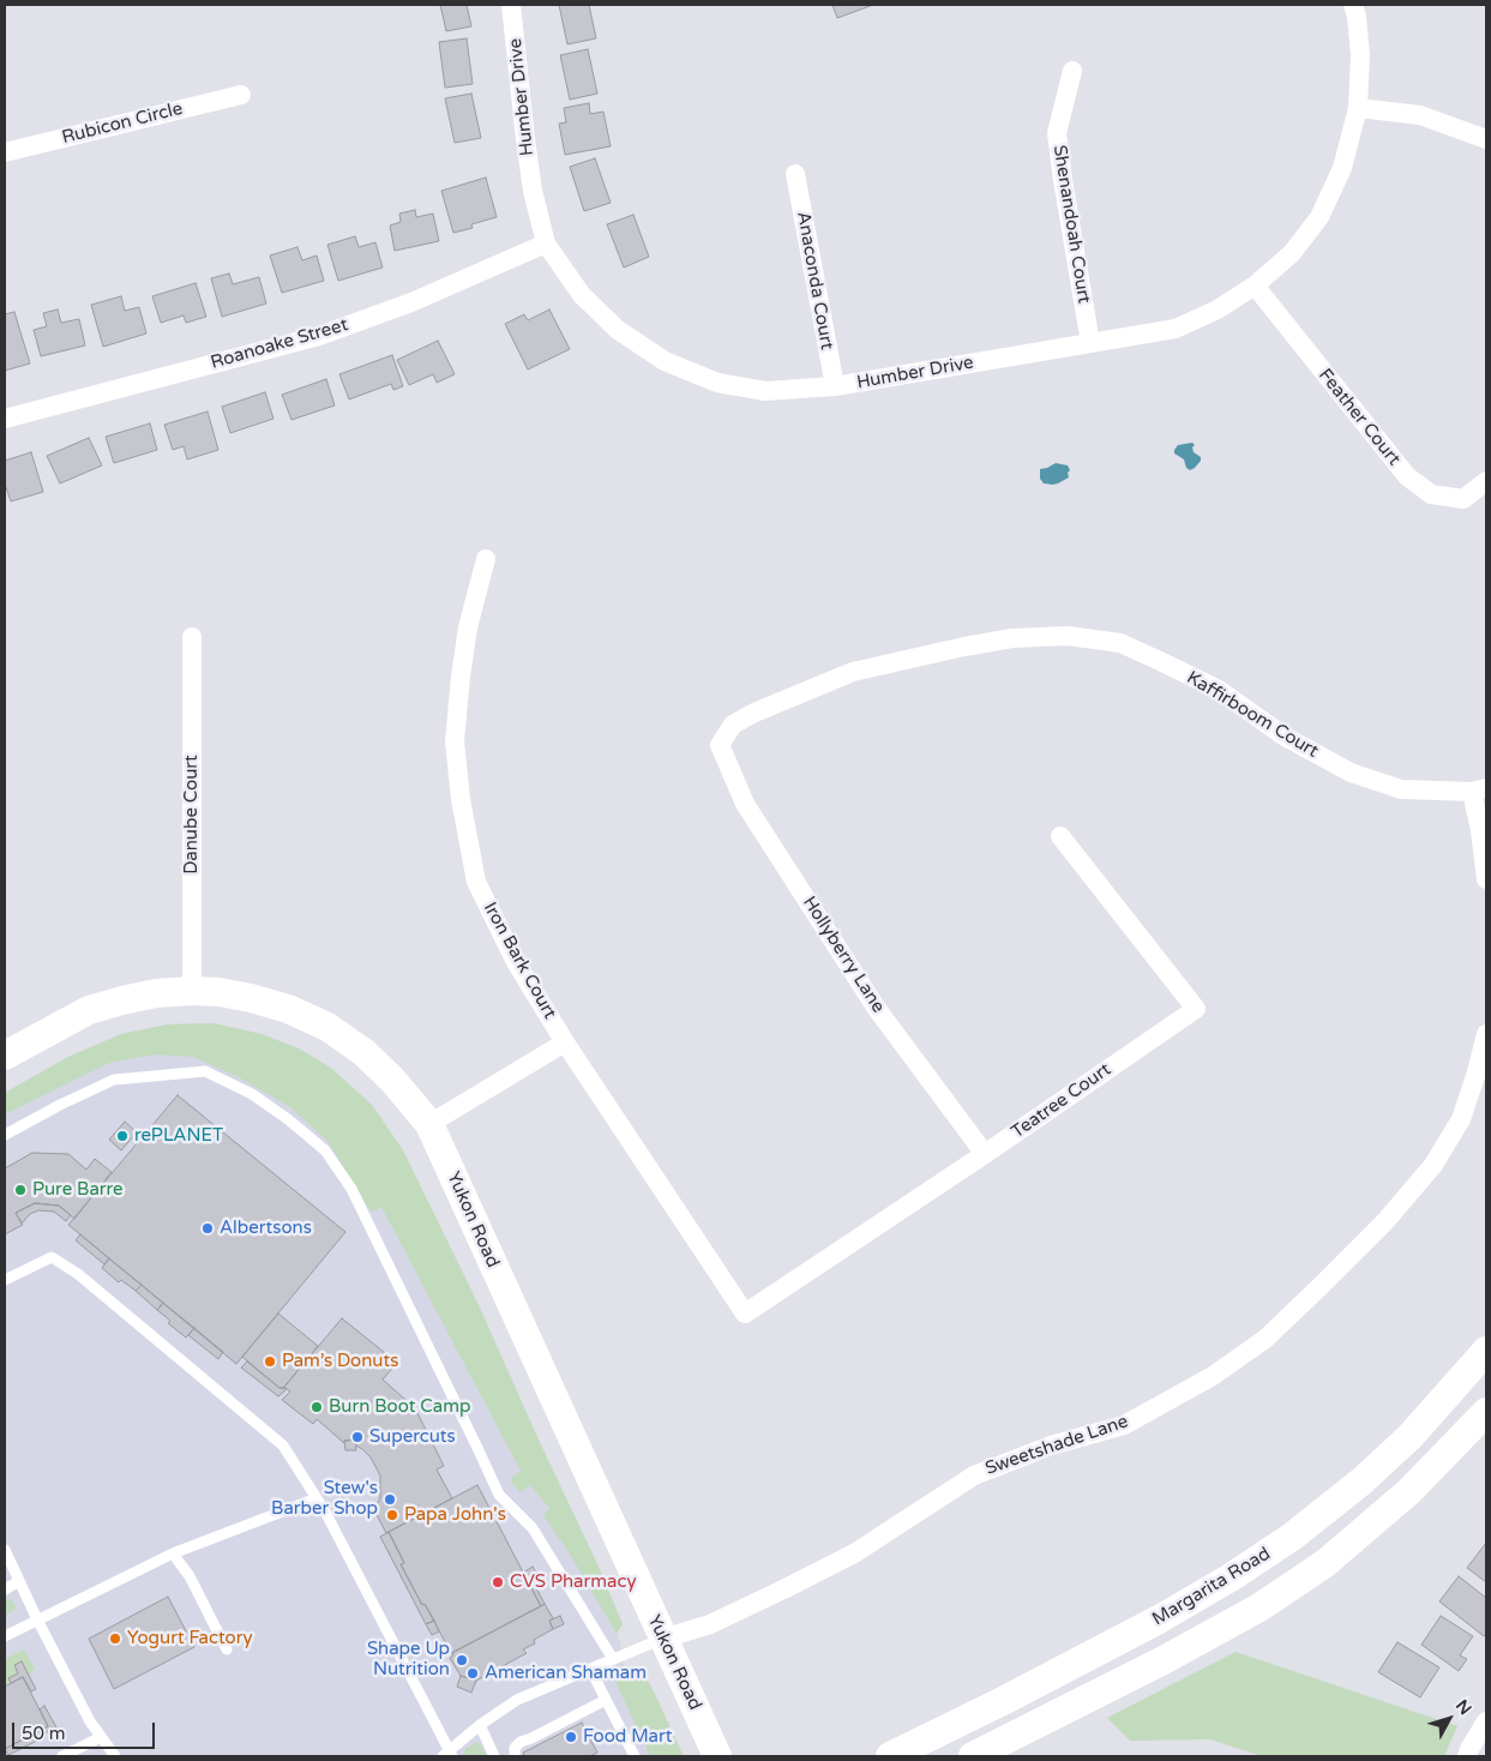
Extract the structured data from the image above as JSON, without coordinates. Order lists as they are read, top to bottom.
{
  "streets": {
    "main road": ["Yukon Road", "Margarita Road"],
    "street": [
      "Humber Drive",
      "Rubicon Circle",
      "Shenandoah Court",
      "Anaconda Court",
      "Roanoake Street",
      "Feather Court",
      "Kaffirboom Court",
      "Danube Court",
      "Hollyberry Lane",
      "Iron Bark Court",
      "Teatree Court",
      "Sweetshade Lane"
    ]
  },
  "crossings": [
    ["Humber Drive", "Shenandoah Court"],
    ["Humber Drive", "Anaconda Court"],
    ["Humber Drive", "Roanoake Street"],
    ["Humber Drive", "Feather Court"],
    ["Kaffirboom Court", "Hollyberry Lane"],
    ["Danube Court", "Yukon Road"],
    ["Hollyberry Lane", "Teatree Court"],
    ["Iron Bark Court", "Teatree Court"],
    ["Yukon Road", "Sweetshade Lane"]
  ],
  "places": [
    "rePLANET",
    "Pure Barre",
    "Albertsons",
    "Pam’s Donuts",
    "Burn Boot Camp",
    "Supercuts",
    "Stew's Barber Shop",
    "Papa John's",
    "CVS Pharmacy",
    "Yogurt Factory",
    "Shape Up Nutrition",
    "American Shamam",
    "Food Mart"
  ],
  "scale_bar": "50 m",
  "north": "top right"
}
